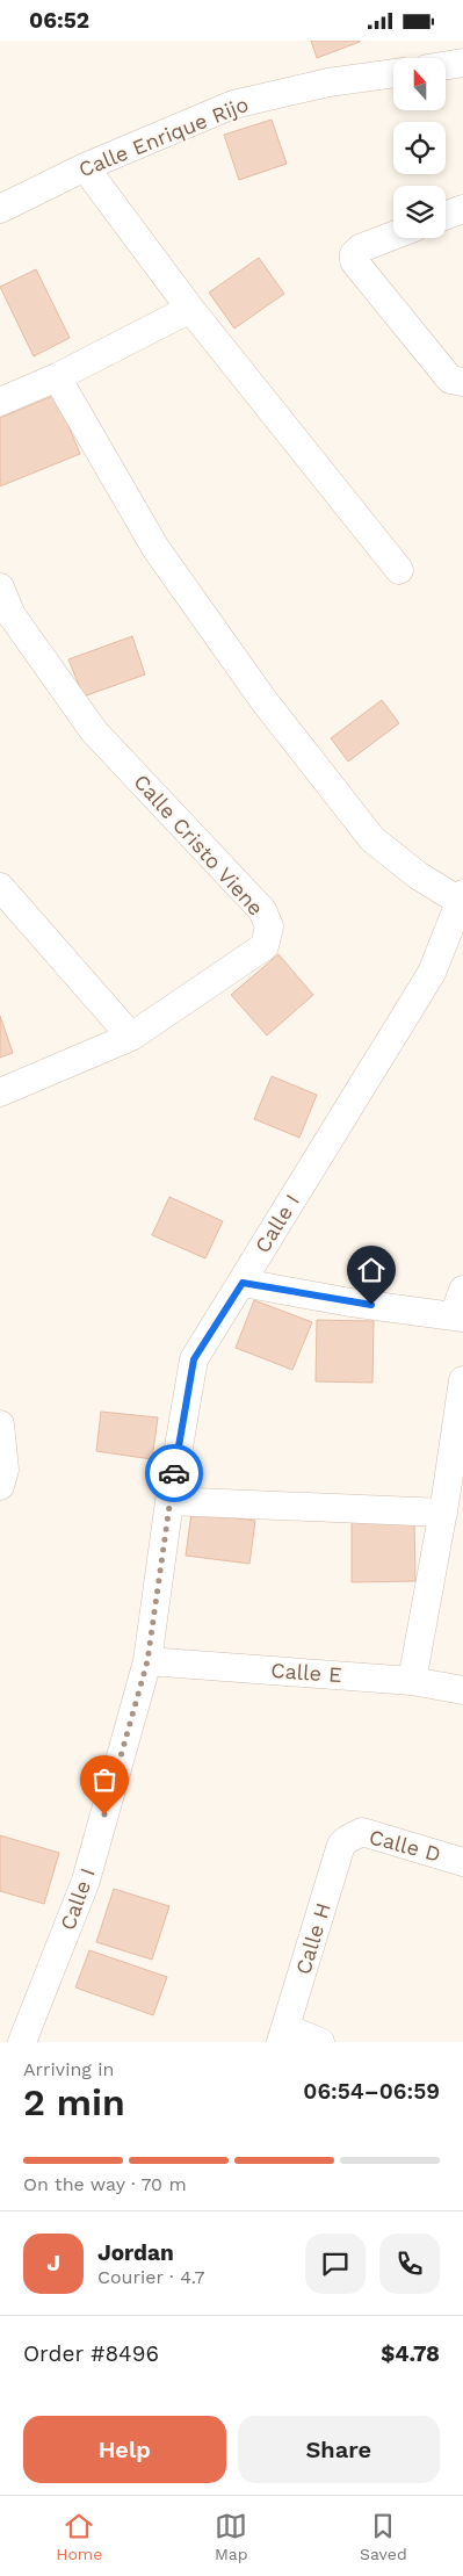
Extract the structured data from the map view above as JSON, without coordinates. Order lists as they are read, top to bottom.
{
  "streets": {
    "street": [
      "Calle Enrique Rijo",
      "Calle Cristo Viene",
      "Calle I",
      "Calle E",
      "Calle D",
      "Calle H"
    ]
  },
  "crossings": [
    ["Calle I", "Calle E"],
    ["Calle D", "Calle H"]
  ],
  "north": "top",
  "page": {
    "status": "06:52",
    "heading": ["2 min", "Arriving in", "06:54–06:59"],
    "panel": [
      "Jordan",
      "Courier · 4.7",
      "Order #8496",
      "$4.78"
    ],
    "bar": "On the way · 70 m",
    "round": "J",
    "buttons": ["Help", "Share"],
    "tabs": ["Home", "Map", "Saved"]
  }
}
